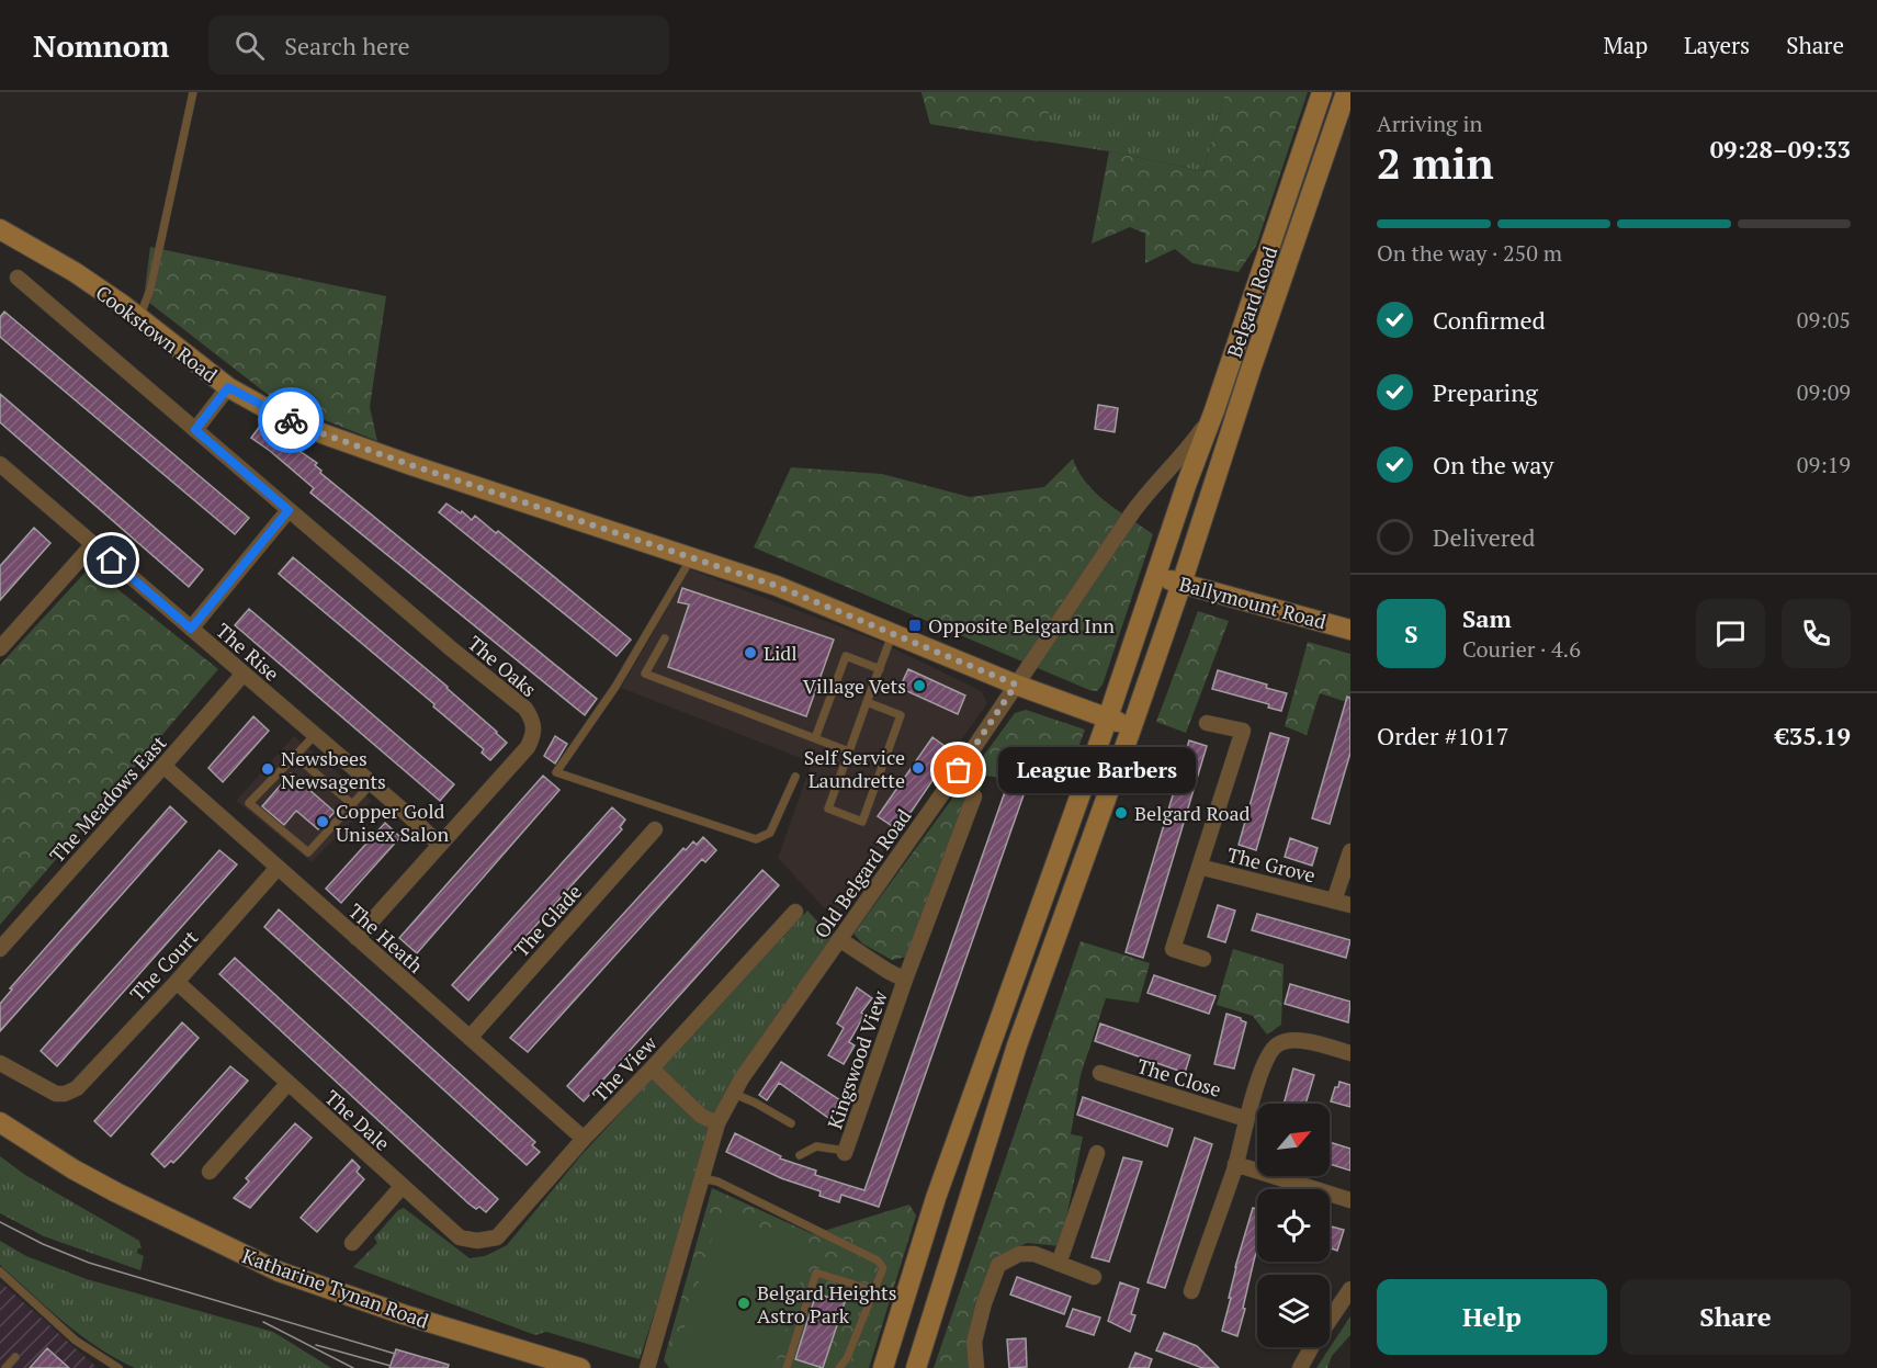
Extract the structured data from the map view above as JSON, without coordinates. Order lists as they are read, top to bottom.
{
  "streets": {
    "main road": [
      "Belgard Road",
      "Cookstown Road",
      "Ballymount Road",
      "Katharine Tynan Road"
    ],
    "street": [
      "The Rise",
      "The Oaks",
      "The Meadows East",
      "The Grove",
      "Old Belgard Road",
      "The Glade",
      "The Heath",
      "The Court",
      "Kingswood View",
      "The View",
      "The Close",
      "The Dale"
    ]
  },
  "crossings": [
    ["Belgard Road", "Cookstown Road"],
    ["Belgard Road", "Ballymount Road"],
    ["Belgard Road", "Old Belgard Road"],
    ["Cookstown Road", "Old Belgard Road"],
    ["The Rise", "The Oaks"],
    ["The Rise", "The Meadows East"],
    ["The Oaks", "The Heath"],
    ["The Meadows East", "The Heath"],
    ["Old Belgard Road", "Kingswood View"],
    ["The Glade", "The Heath"],
    ["The Heath", "The Court"],
    ["The Heath", "The View"],
    ["The Court", "The Dale"],
    ["The View", "The Dale"]
  ],
  "places": {
    "transit": ["Opposite Belgard Inn"],
    "other": [
      "Lidl",
      "Village Vets",
      "Self Service Laundrette",
      "Newsbees Newsagents",
      "League Barbers",
      "Belgard Road",
      "Copper Gold Unisex Salon",
      "Belgard Heights Astro Park"
    ]
  },
  "north": "top right",
  "page": {
    "header": "Nomnom",
    "search": "Search here",
    "nav": ["Map", "Layers", "Share"],
    "heading": ["2 min", "Arriving in", "09:28–09:33"],
    "panel": [
      "Sam",
      "Courier · 4.6",
      "Order #1017",
      "€35.19"
    ],
    "bar": "On the way · 250 m",
    "list": [
      ["Confirmed", "09:05"],
      ["Preparing", "09:09"],
      ["On the way", "09:19"],
      "Delivered"
    ],
    "round": "S",
    "bubble": "League Barbers",
    "buttons": ["Help", "Share"]
  }
}
